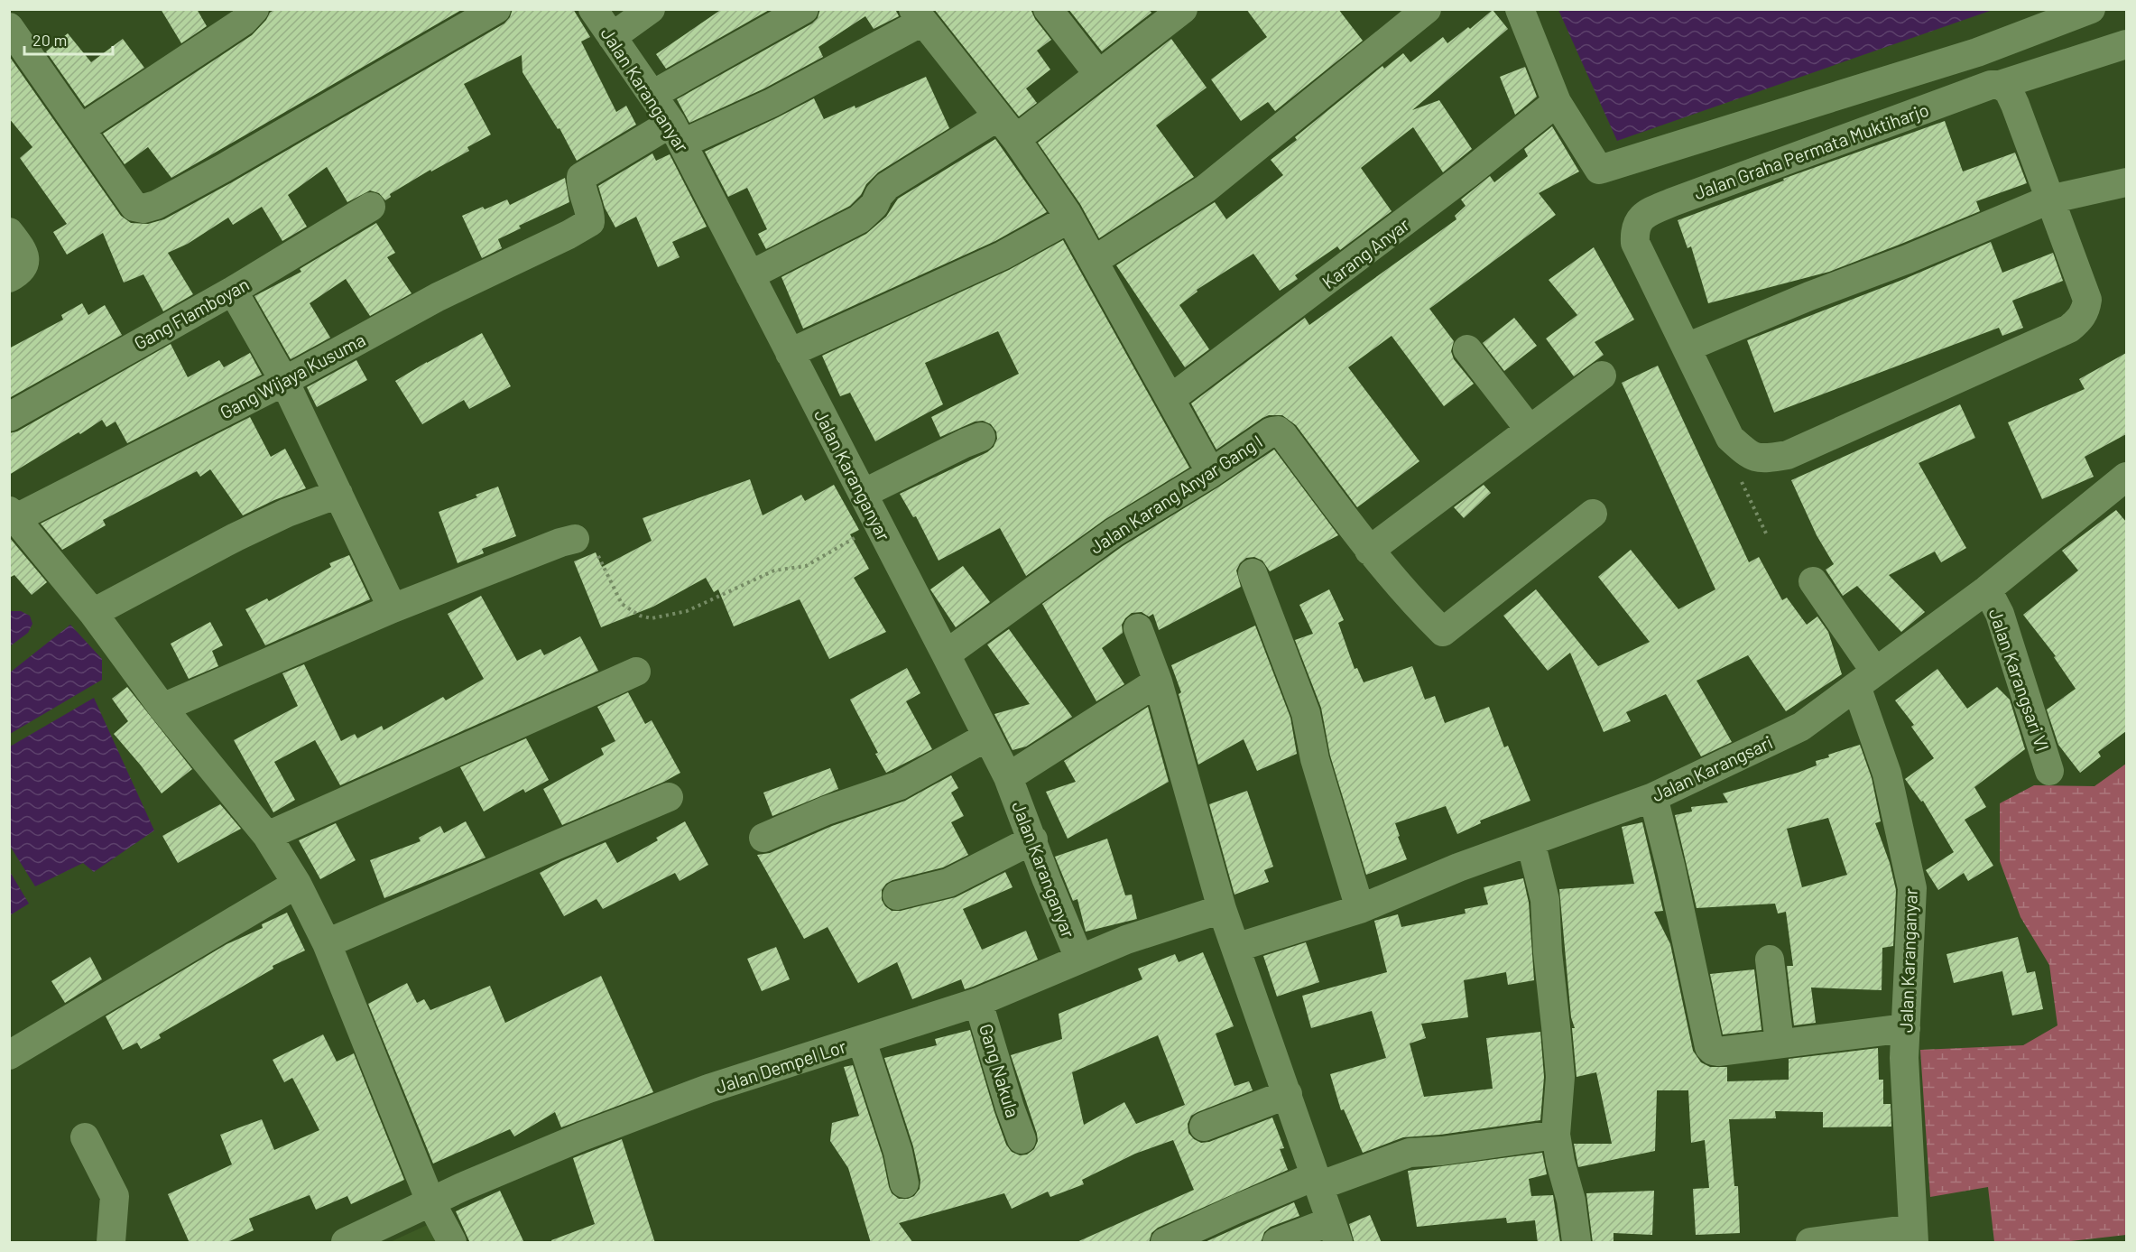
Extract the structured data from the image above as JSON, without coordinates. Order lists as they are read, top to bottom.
{
  "streets": {
    "street": [
      "Jalan Karanganyar",
      "Jalan Graha Permata Muktiharjo",
      "Karang Anyar",
      "Gang Flamboyan",
      "Gang Wijaya Kusuma",
      "Jalan Karang Anyar Gang I",
      "Jalan Karangsari VI",
      "Jalan Karangsari",
      "Jalan Dempel Lor",
      "Gang Nakula"
    ]
  },
  "crossings": [
    ["Jalan Karanganyar", "Gang Wijaya Kusuma"],
    ["Jalan Karanganyar", "Jalan Karang Anyar Gang I"],
    ["Jalan Karanganyar", "Jalan Karangsari"],
    ["Jalan Karanganyar", "Jalan Dempel Lor"],
    ["Jalan Karangsari VI", "Jalan Karangsari"],
    ["Jalan Dempel Lor", "Gang Nakula"]
  ],
  "scale_bar": "20 m"
}
